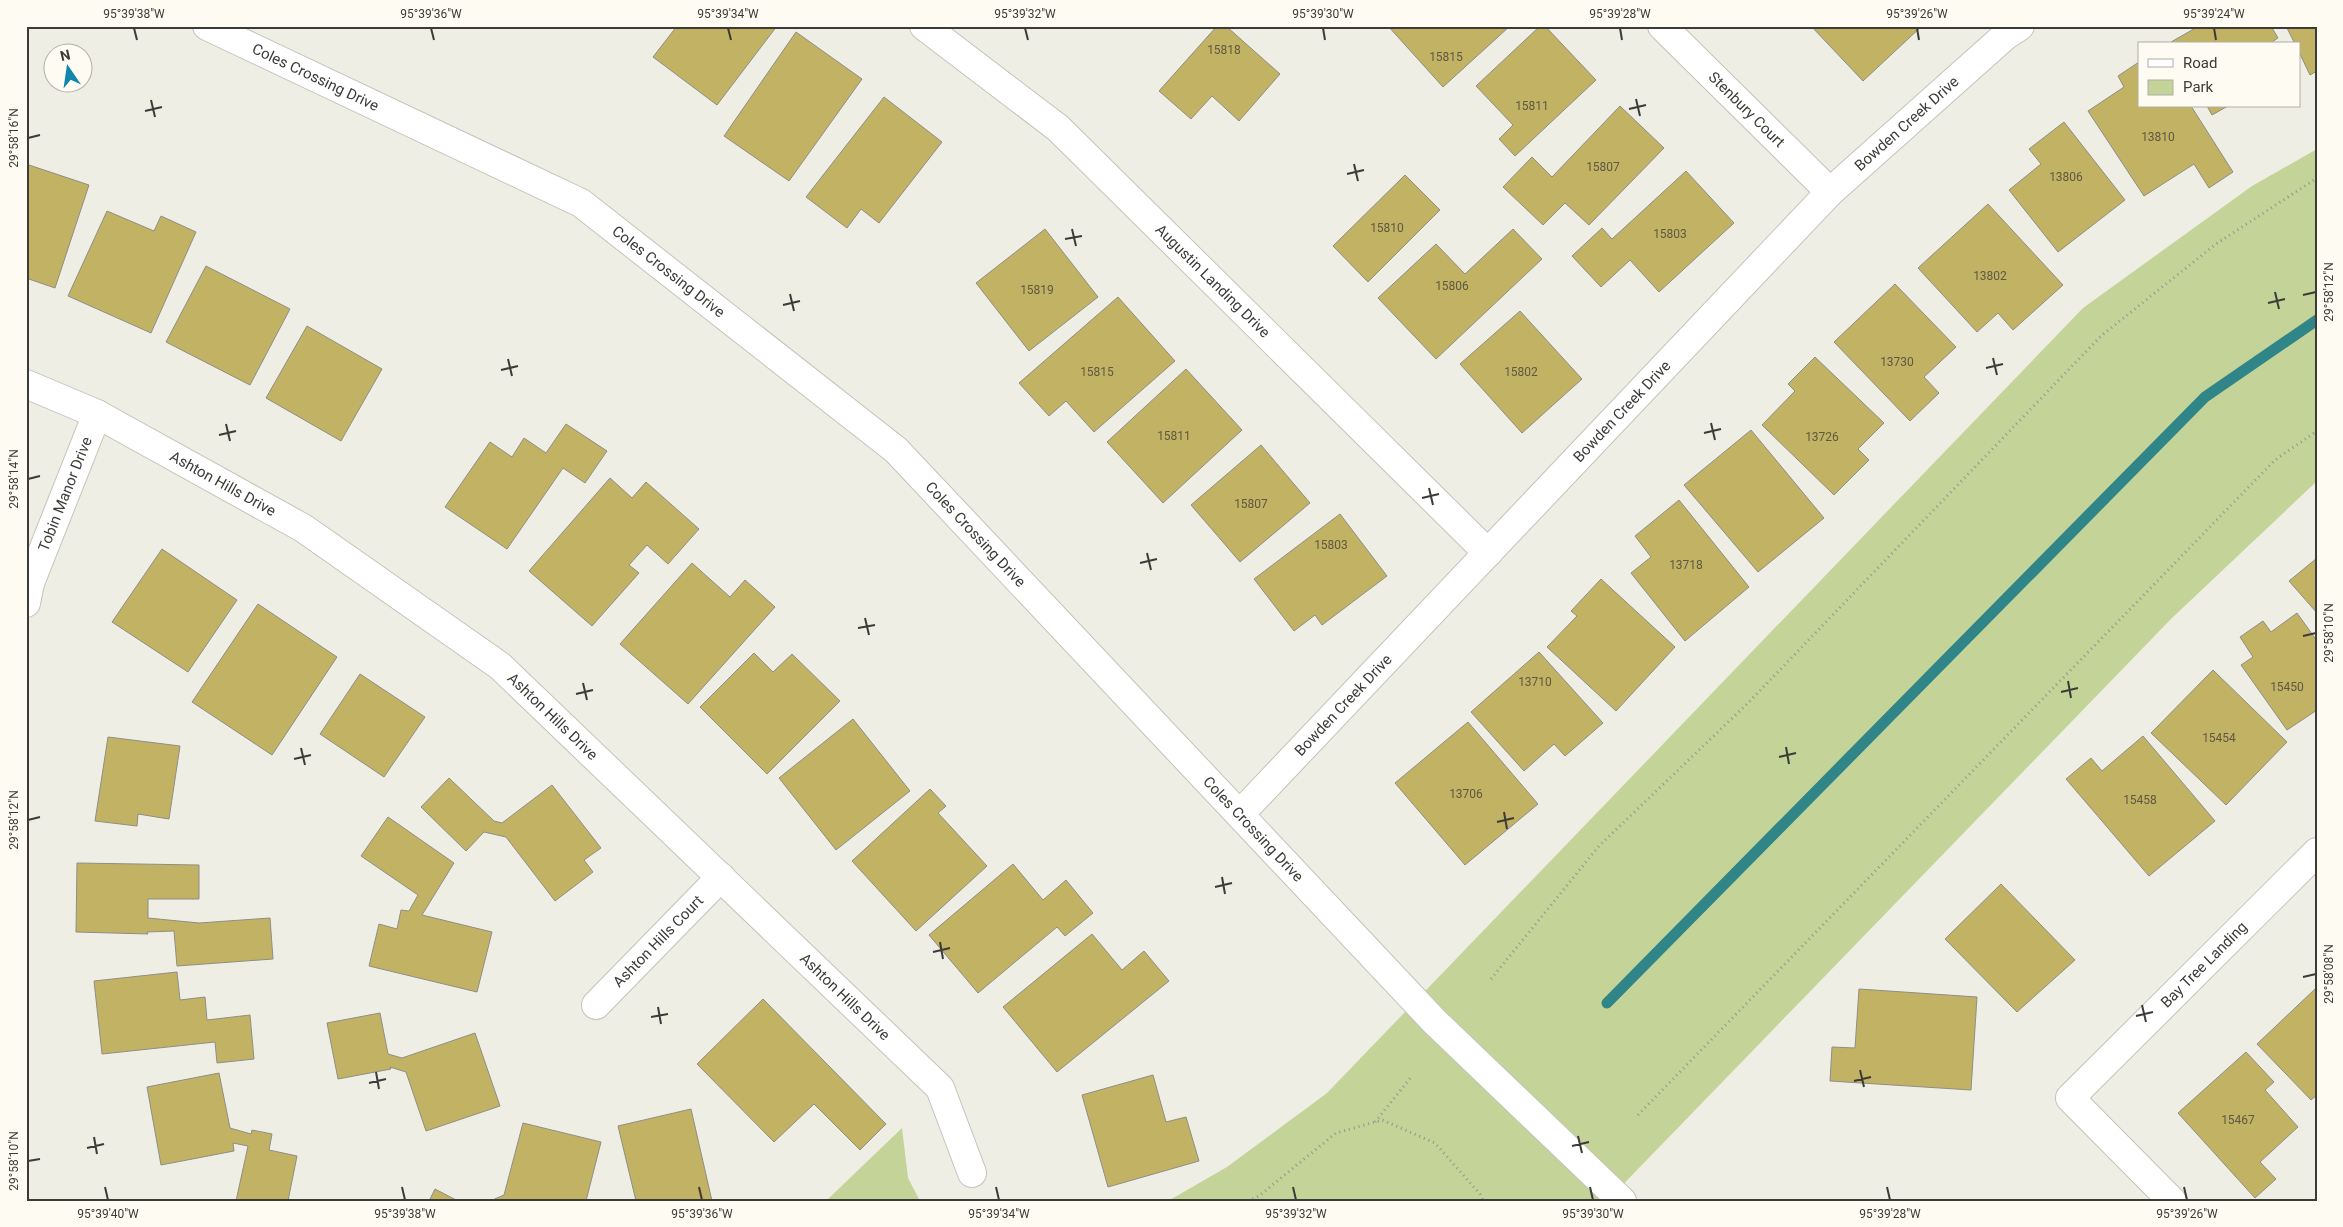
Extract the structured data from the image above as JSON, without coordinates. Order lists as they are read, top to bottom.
{
  "streets": {
    "street": [
      "Coles Crossing Drive",
      "Stenbury Court",
      "Bowden Creek Drive",
      "Augustin Landing Drive",
      "Ashton Hills Drive",
      "Tobin Manor Drive",
      "Ashton Hills Court",
      "Bay Tree Landing"
    ]
  },
  "crossings": [
    ["Coles Crossing Drive", "Bowden Creek Drive"],
    ["Stenbury Court", "Bowden Creek Drive"],
    ["Bowden Creek Drive", "Augustin Landing Drive"],
    ["Ashton Hills Drive", "Tobin Manor Drive"],
    ["Ashton Hills Drive", "Ashton Hills Court"]
  ],
  "house_numbers": [
    "15818",
    "15815",
    "15811",
    "13810",
    "15807",
    "13806",
    "15810",
    "15803",
    "13802",
    "15806",
    "15819",
    "13730",
    "15815",
    "15802",
    "15811",
    "13726",
    "15807",
    "15803",
    "13718",
    "13710",
    "15450",
    "15454",
    "13706",
    "15458",
    "15467"
  ],
  "legend": ["Road", "Park"],
  "north": "top",
  "coordinates": [
    "95°39'38\"W",
    "95°39'36\"W",
    "95°39'34\"W",
    "95°39'32\"W",
    "95°39'30\"W",
    "95°39'28\"W",
    "95°39'26\"W",
    "95°39'24\"W",
    "29°58'16\"N",
    "29°58'12\"N",
    "29°58'14\"N",
    "29°58'10\"N",
    "29°58'08\"N",
    "95°39'40\"W"
  ]
}
